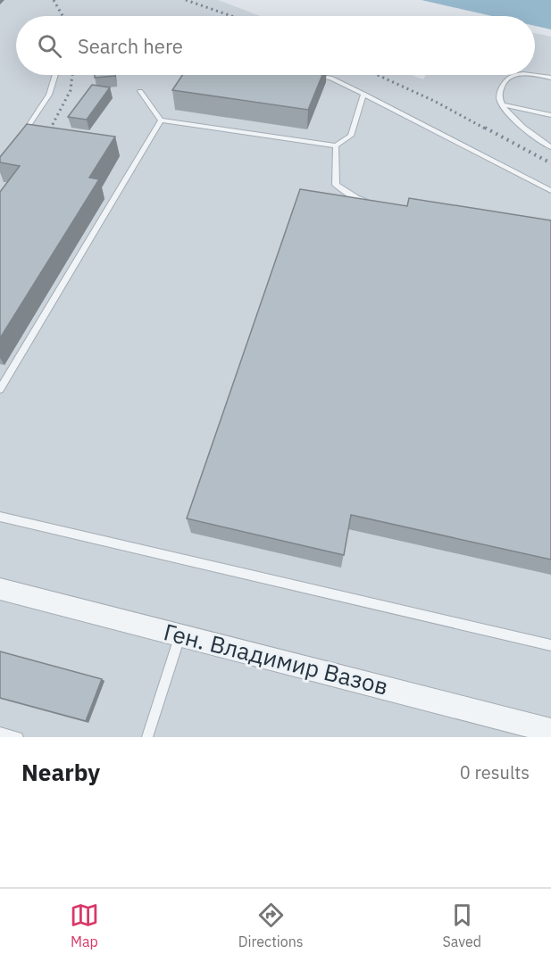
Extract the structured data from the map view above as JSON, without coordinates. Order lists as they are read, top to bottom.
{
  "streets": {
    "street": ["Ген. Владимир Вазов"]
  },
  "page": {
    "search": "Search here",
    "heading": ["Nearby", "0 results"],
    "nav": ["Map", "Directions", "Saved"]
  }
}
